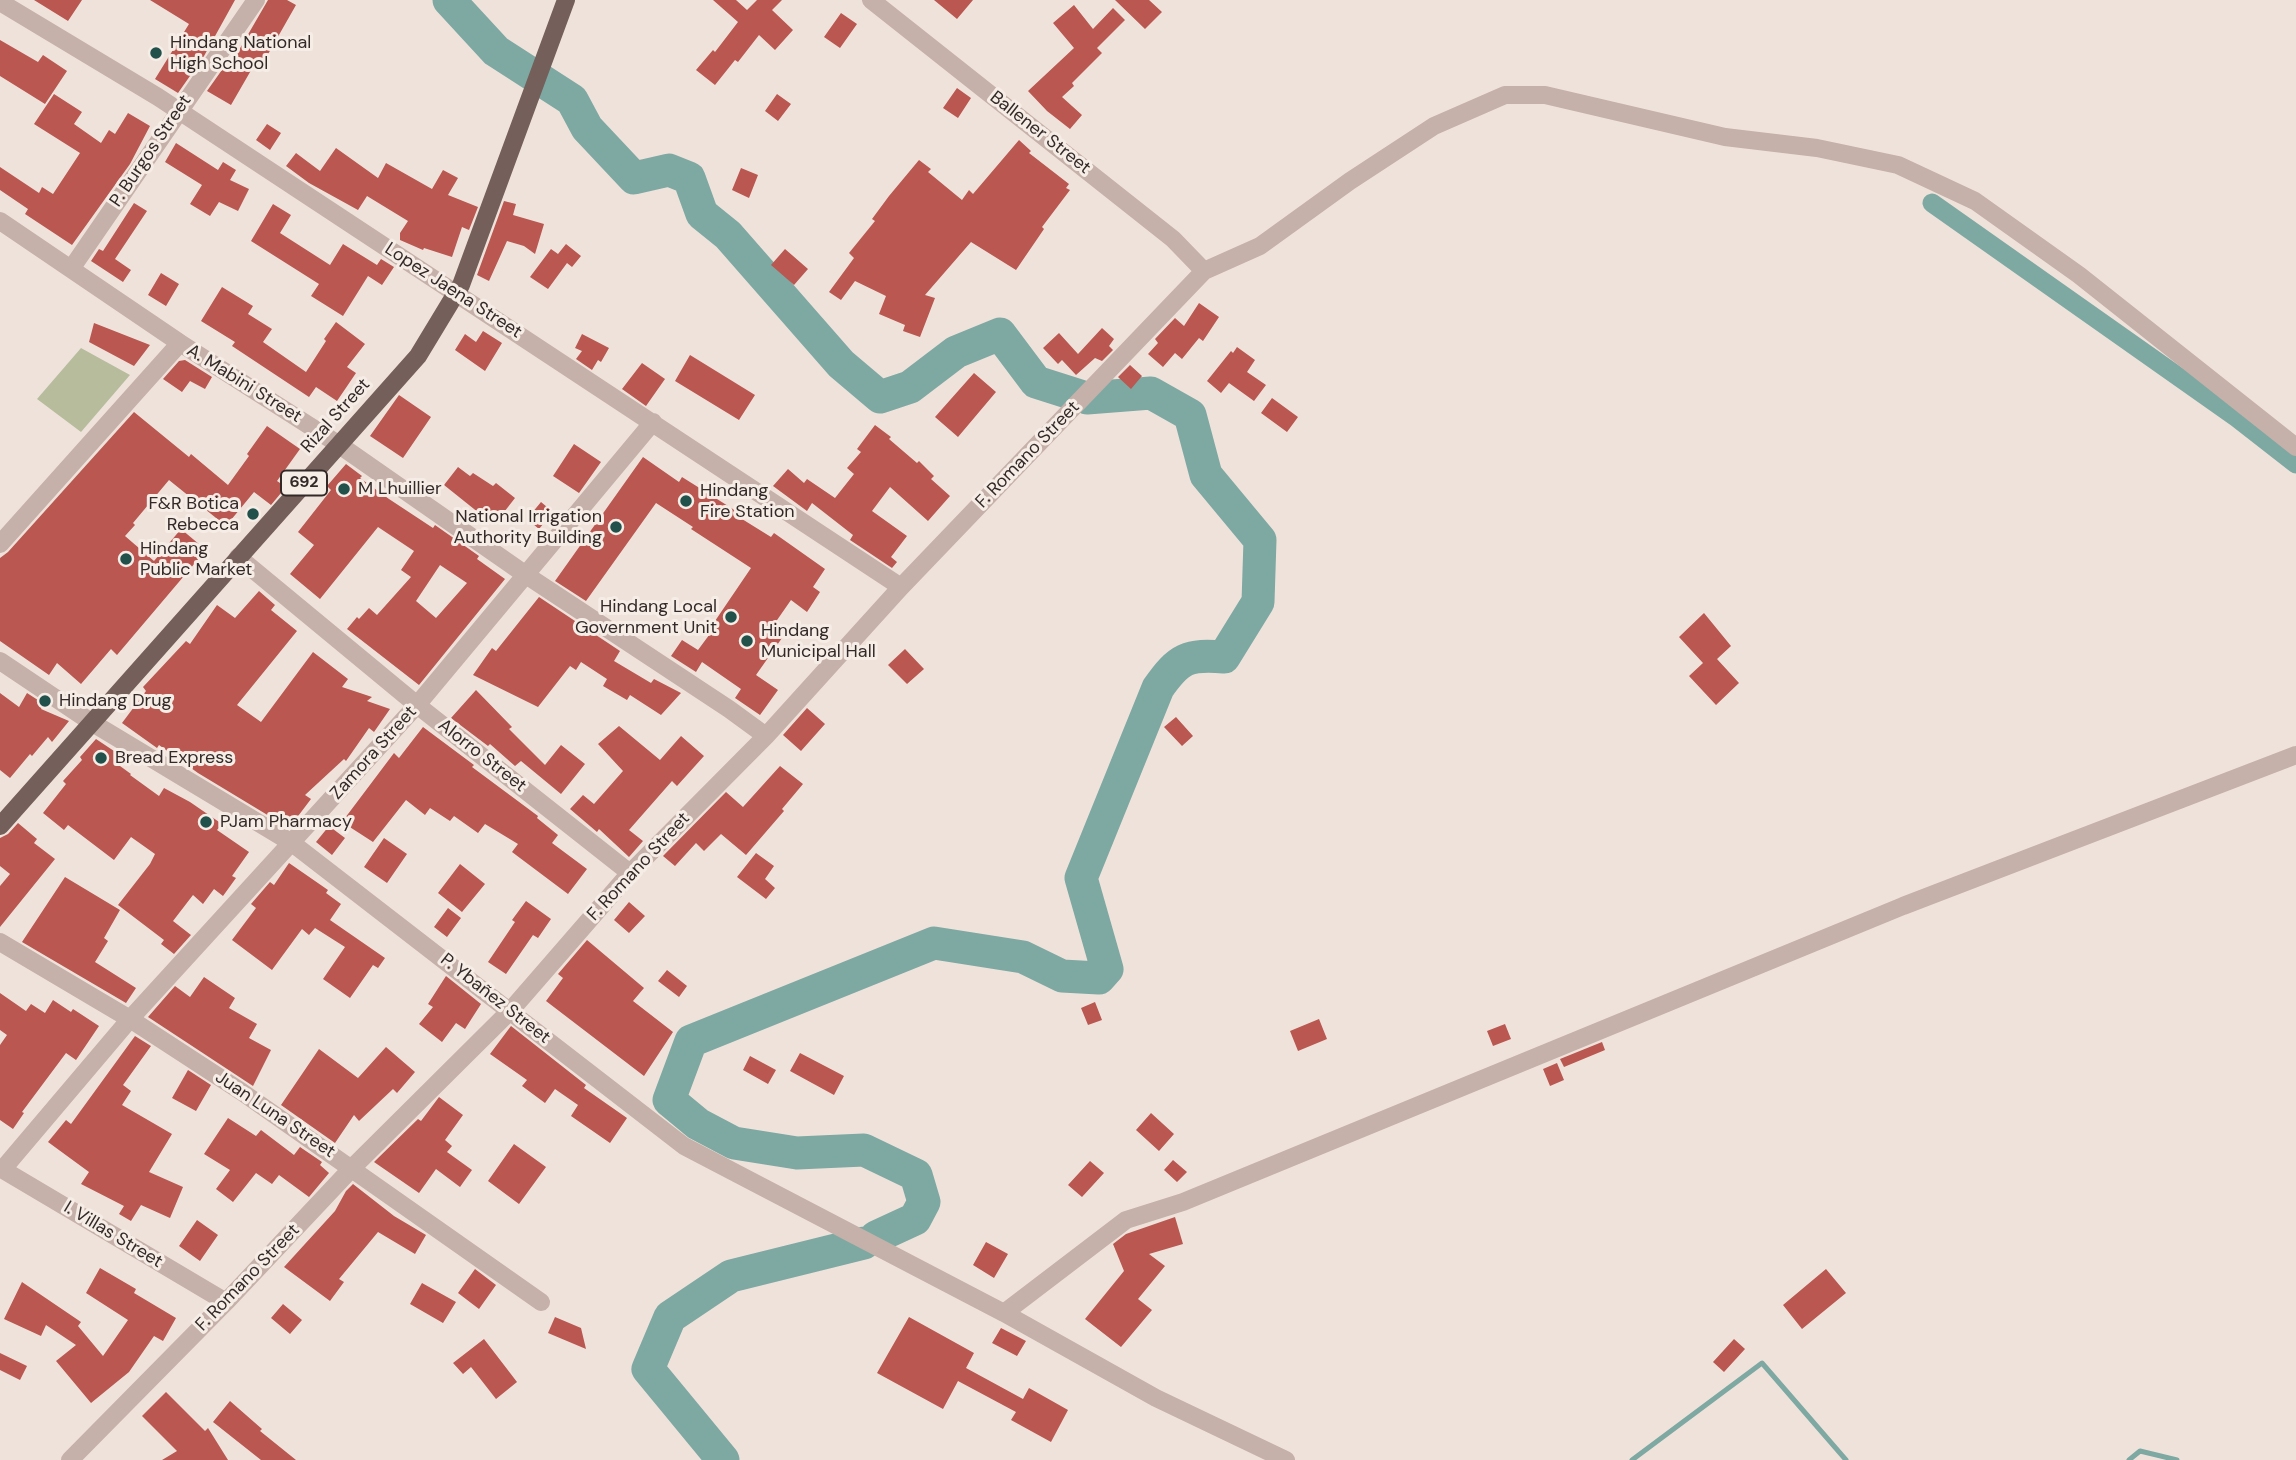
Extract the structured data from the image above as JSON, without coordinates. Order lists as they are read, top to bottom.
{
  "streets": {
    "main road": ["Rizal Street", "692"],
    "street": [
      "Ballener Street",
      "P. Burgos Street",
      "Lopez Jaena Street",
      "A. Mabini Street",
      "F. Romano Street",
      "Zamora Street",
      "Alorro Street",
      "P. Ybañez Street",
      "Juan Luna Street",
      "I. Villas Street"
    ]
  },
  "crossings": [
    ["Ballener Street", "F. Romano Street"],
    ["P. Burgos Street", "Lopez Jaena Street"],
    ["P. Burgos Street", "A. Mabini Street"],
    ["Lopez Jaena Street", "Rizal Street"],
    ["Lopez Jaena Street", "F. Romano Street"],
    ["Lopez Jaena Street", "Zamora Street"],
    ["A. Mabini Street", "Rizal Street"],
    ["A. Mabini Street", "F. Romano Street"],
    ["A. Mabini Street", "Zamora Street"],
    ["Rizal Street", "Alorro Street"],
    ["Rizal Street", "P. Ybañez Street"],
    ["F. Romano Street", "Alorro Street"],
    ["F. Romano Street", "P. Ybañez Street"],
    ["F. Romano Street", "Juan Luna Street"],
    ["F. Romano Street", "I. Villas Street"],
    ["Zamora Street", "Alorro Street"],
    ["Zamora Street", "P. Ybañez Street"],
    ["Zamora Street", "Juan Luna Street"],
    ["Zamora Street", "I. Villas Street"]
  ],
  "places": [
    "Hindang National High School",
    "M Lhuillier",
    "Hindang Fire Station",
    "F&R Botica Rebecca",
    "National Irrigation Authority Building",
    "Hindang Public Market",
    "Hindang Local Government Unit",
    "Hindang Municipal Hall",
    "Hindang Drug",
    "Bread Express",
    "PJam Pharmacy"
  ]
}
